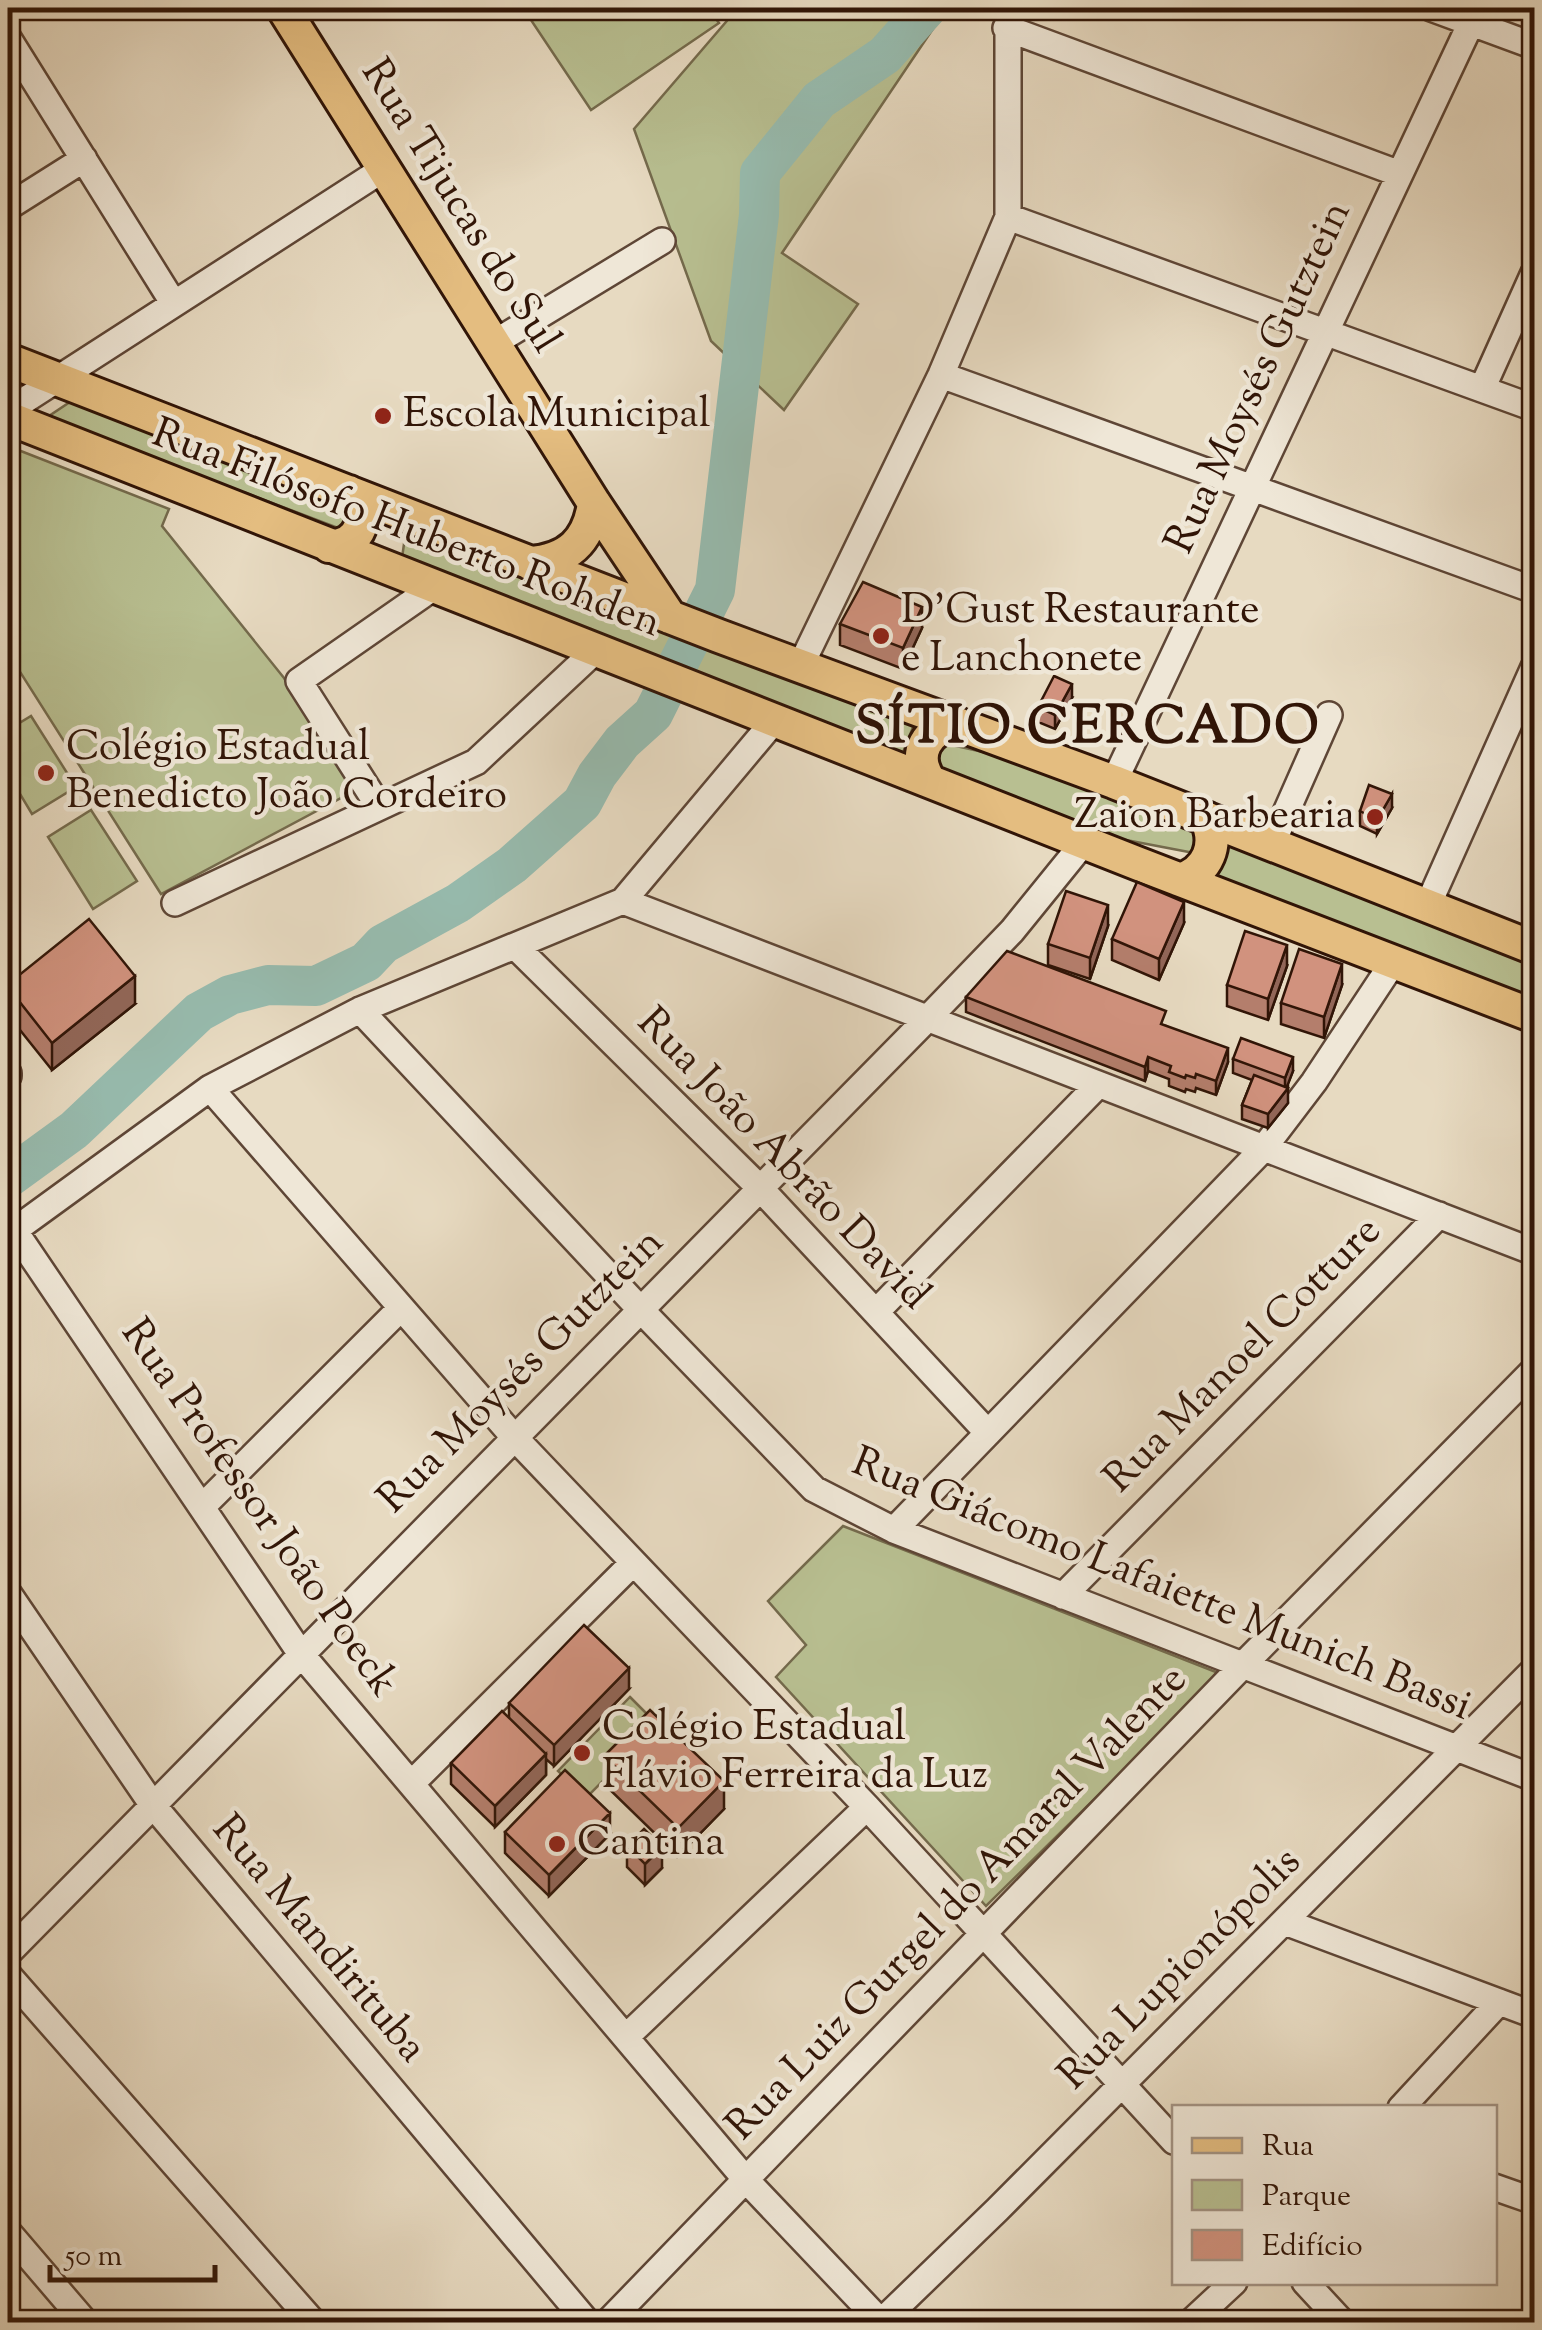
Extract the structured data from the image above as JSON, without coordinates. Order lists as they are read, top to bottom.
{
  "streets": {
    "main road": ["Rua Tijucas do Sul", "Rua Filósofo Huberto Rohden"],
    "street": [
      "Rua Moysés Gutztein",
      "Rua João Abrão David",
      "Rua Manoel Cotture",
      "Rua Professor João Poeck",
      "Rua Giácomo Lafaiette Munich Bassi",
      "Rua Luiz Gurgel do Amaral Valente",
      "Rua Mandirituba",
      "Rua Lupionópolis"
    ]
  },
  "crossings": [
    ["Rua Tijucas do Sul", "Rua Filósofo Huberto Rohden"],
    ["Rua Moysés Gutztein", "Rua João Abrão David"],
    ["Rua Moysés Gutztein", "Rua Professor João Poeck"],
    ["Rua Moysés Gutztein", "Rua Giácomo Lafaiette Munich Bassi"],
    ["Rua Moysés Gutztein", "Rua Mandirituba"],
    ["Rua Manoel Cotture", "Rua Giácomo Lafaiette Munich Bassi"],
    ["Rua Professor João Poeck", "Rua Luiz Gurgel do Amaral Valente"],
    ["Rua Professor João Poeck", "Rua Lupionópolis"],
    ["Rua Giácomo Lafaiette Munich Bassi", "Rua Luiz Gurgel do Amaral Valente"],
    ["Rua Giácomo Lafaiette Munich Bassi", "Rua Lupionópolis"]
  ],
  "districts": ["SÍTIO CERCADO"],
  "places": [
    "Escola Municipal",
    "D'Gust Restaurante e Lanchonete",
    "Colégio Estadual Benedicto João Cordeiro",
    "Zaion Barbearia",
    "Colégio Estadual Flávio Ferreira da Luz",
    "Cantina"
  ],
  "legend": ["Rua", "Parque", "Edifício"],
  "scale_bar": "50 m"
}
